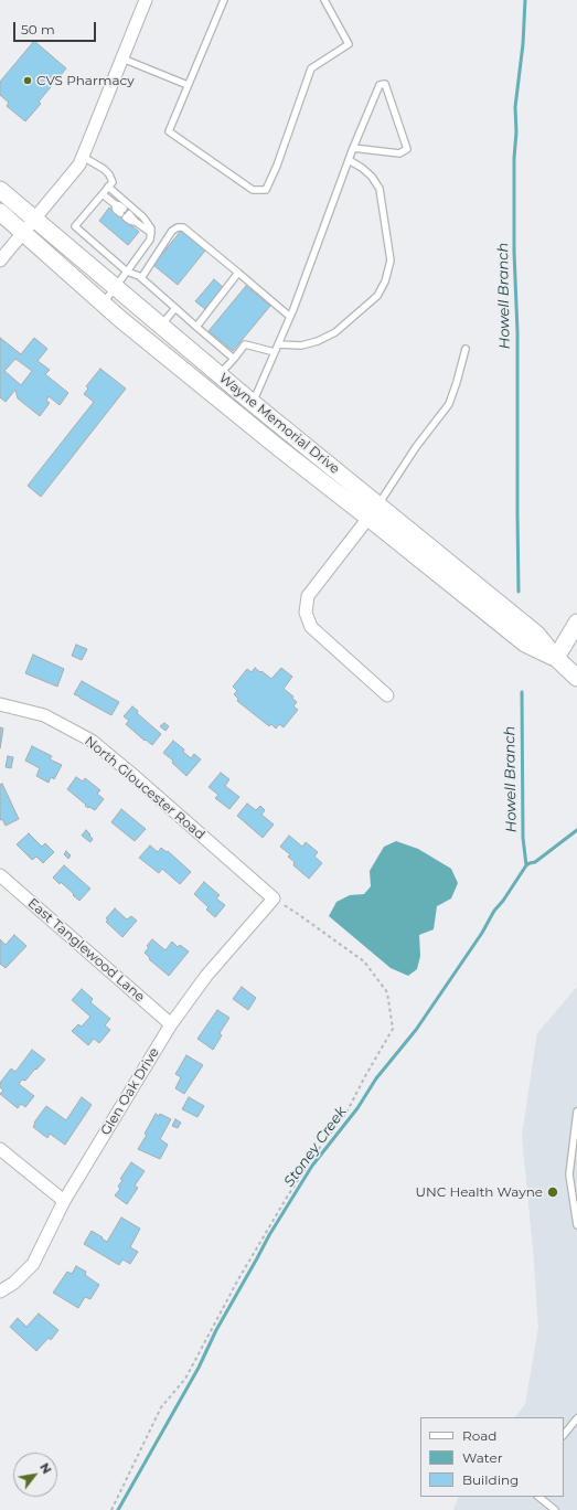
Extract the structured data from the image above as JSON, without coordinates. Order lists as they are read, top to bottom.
{
  "streets": {
    "main road": ["Wayne Memorial Drive"],
    "street": ["North Gloucester Road", "East Tanglewood Lane", "Glen Oak Drive"]
  },
  "crossings": [
    ["North Gloucester Road", "Glen Oak Drive"],
    ["East Tanglewood Lane", "Glen Oak Drive"]
  ],
  "water": ["Howell Branch", "Stoney Creek"],
  "places": ["CVS Pharmacy", "UNC Health Wayne"],
  "legend": ["Road", "Water", "Building"],
  "scale_bar": "50 m",
  "north": "top right"
}
